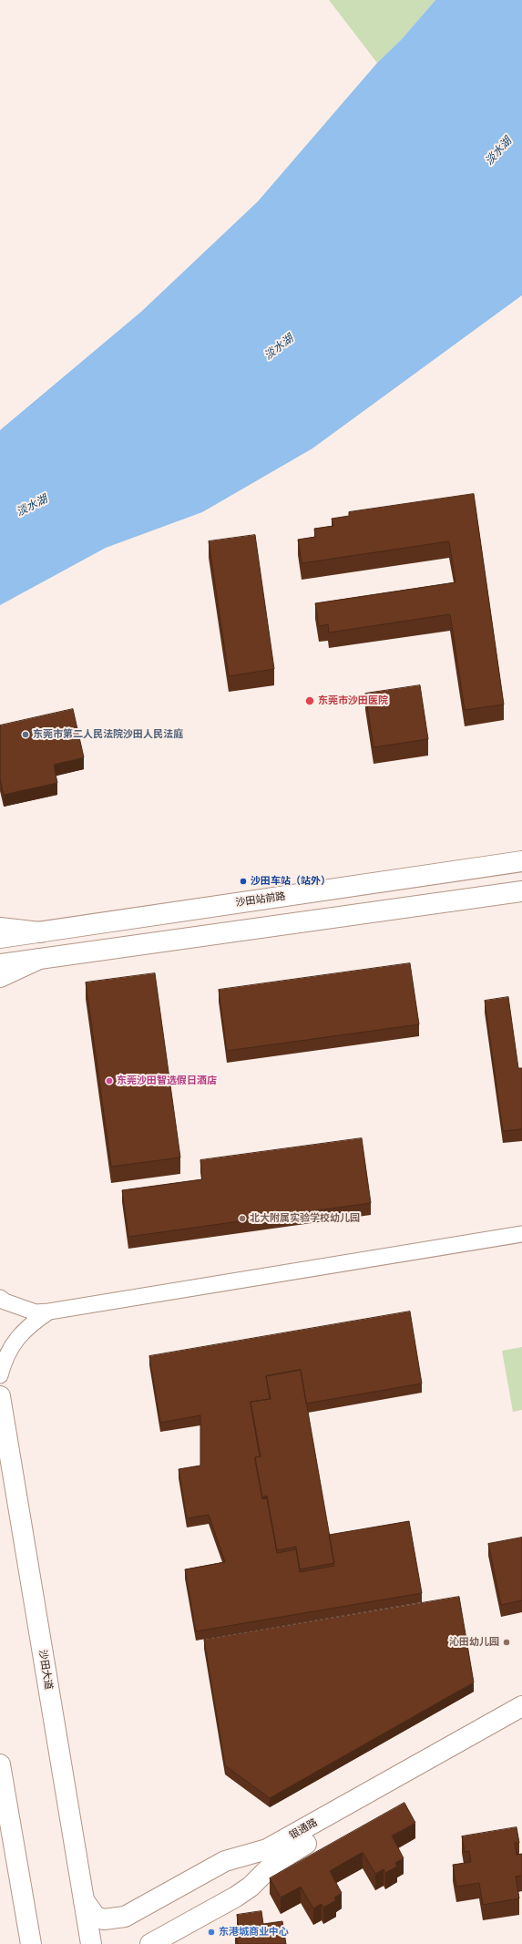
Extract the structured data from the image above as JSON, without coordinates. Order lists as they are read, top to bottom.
{
  "streets": {
    "street": ["沙田站前路", "沙田大道", "银通路"]
  },
  "crossings": [
    ["沙田大道", "银通路"]
  ],
  "water": ["淡水湖"],
  "places": [
    "东莞市沙田医院",
    "东莞市第二人民法院沙田人民法庭",
    "沙田车站（站外）",
    "东莞沙田智选假日酒店",
    "北大附属实验学校幼儿园",
    "沁田幼儿园",
    "东港城商业中心"
  ]
}
